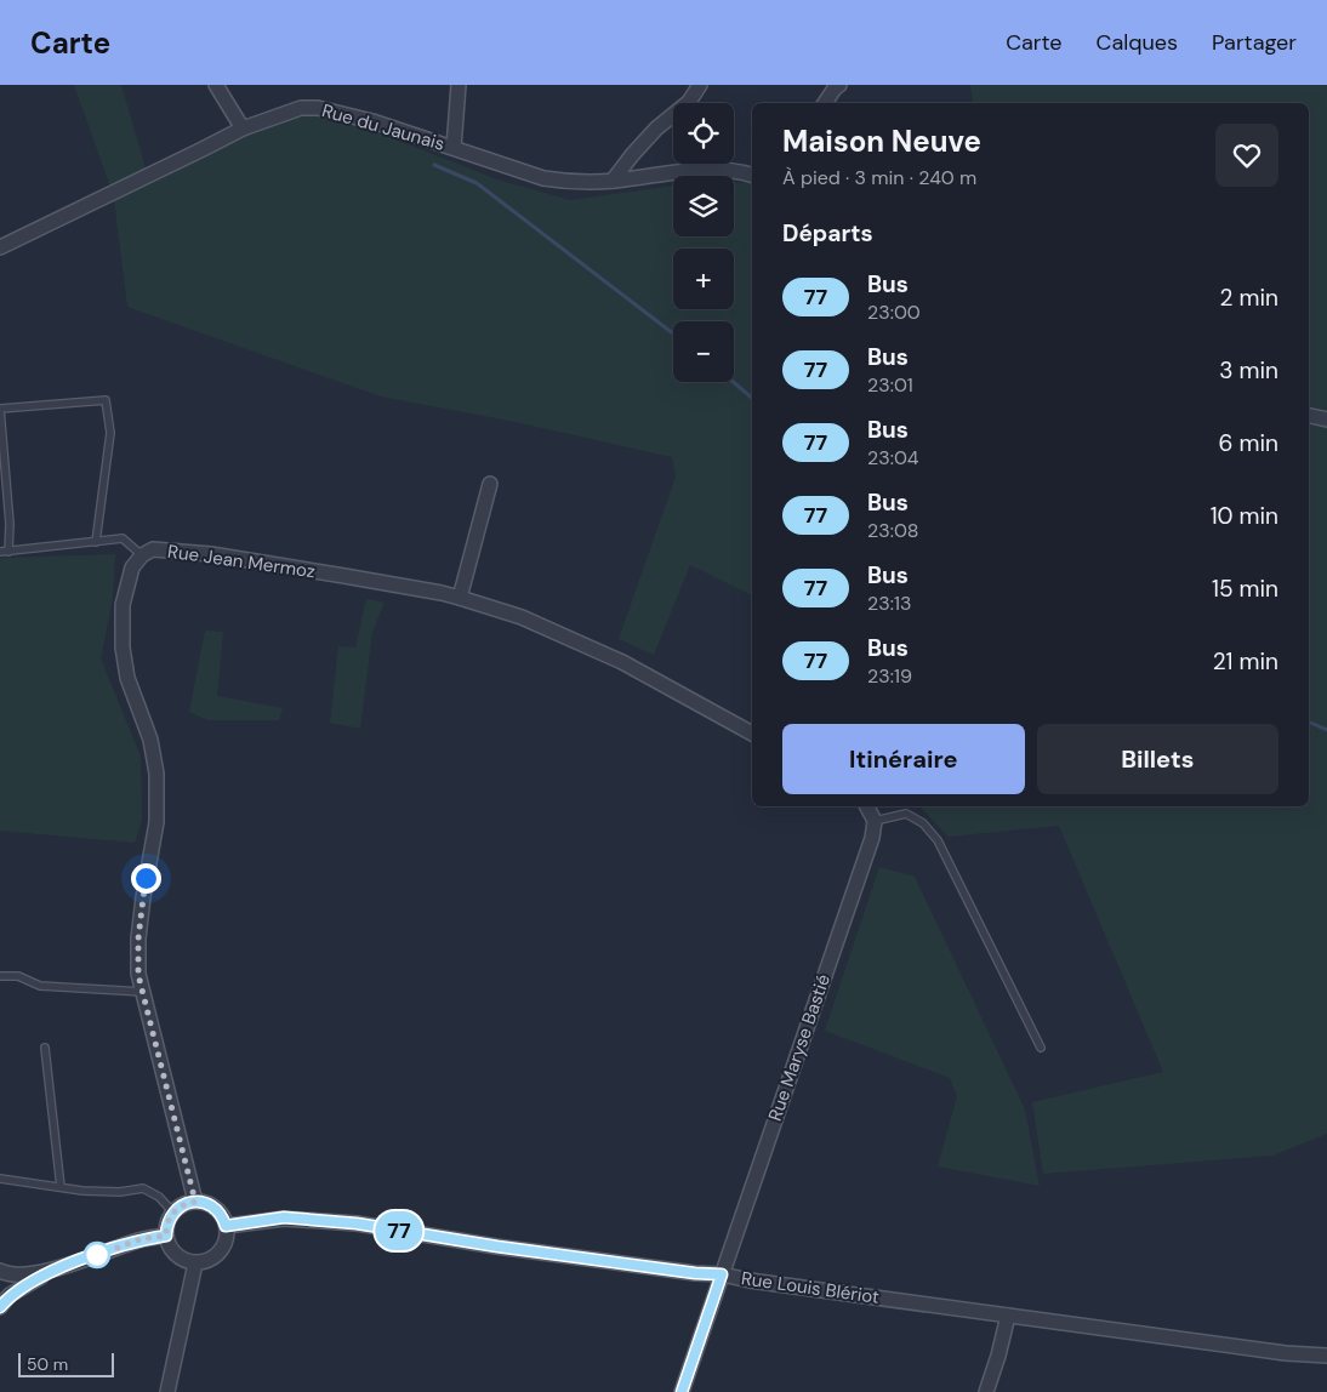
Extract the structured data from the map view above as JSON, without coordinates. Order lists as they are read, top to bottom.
{
  "streets": {
    "street": [
      "Rue du Jaunais",
      "Rue Jean Mermoz",
      "Rue Maryse Bastié",
      "Rue Louis Blériot"
    ]
  },
  "crossings": [
    ["Rue Jean Mermoz", "Rue Louis Blériot"],
    ["Rue Maryse Bastié", "Rue Louis Blériot"]
  ],
  "lines": ["bus line 77"],
  "scale_bar": "50 m",
  "page": {
    "header": "Carte",
    "nav": ["Carte", "Calques", "Partager"],
    "on_map": "77",
    "map_buttons": ["+", "−"],
    "heading": [
      ["Maison Neuve", "À pied · 3 min · 240 m"],
      "Départs"
    ],
    "list": [
      {
        "mark": "77",
        "name": "Bus",
        "note": "23:00",
        "value": "2 min"
      },
      {
        "mark": "77",
        "name": "Bus",
        "note": "23:01",
        "value": "3 min"
      },
      {
        "mark": "77",
        "name": "Bus",
        "note": "23:04",
        "value": "6 min"
      },
      {
        "mark": "77",
        "name": "Bus",
        "note": "23:08",
        "value": "10 min"
      },
      {
        "mark": "77",
        "name": "Bus",
        "note": "23:13",
        "value": "15 min"
      },
      {
        "mark": "77",
        "name": "Bus",
        "note": "23:19",
        "value": "21 min"
      }
    ],
    "buttons": ["Itinéraire", "Billets"],
    "scale": "50 m"
  }
}
